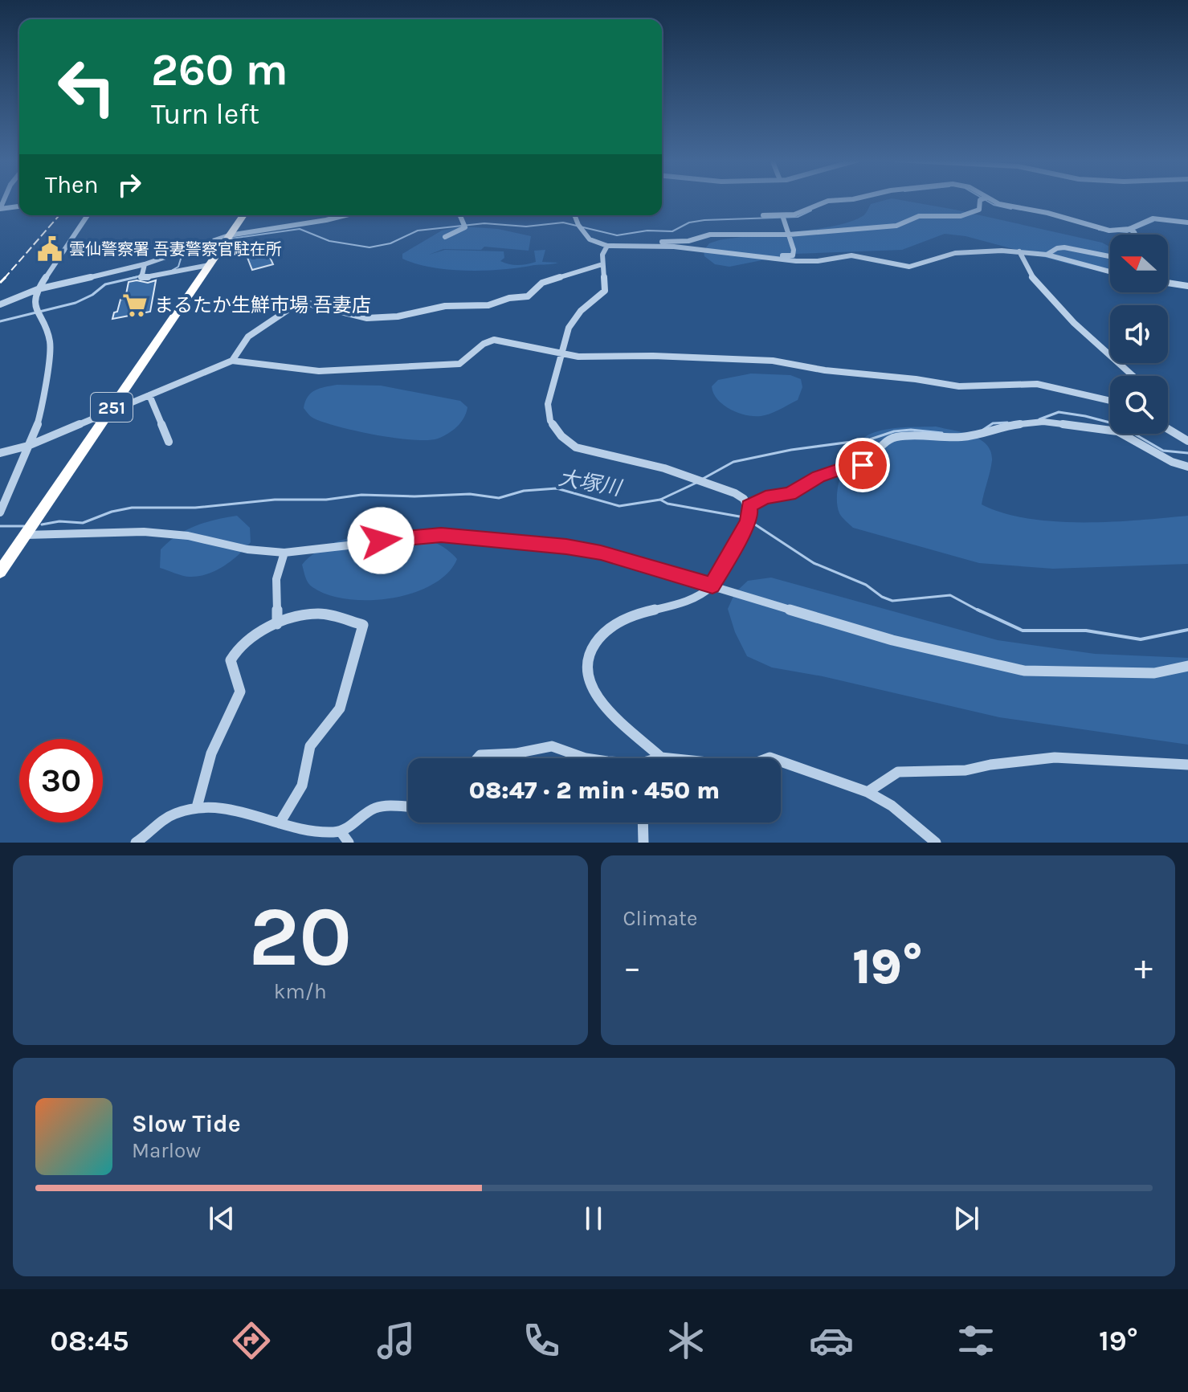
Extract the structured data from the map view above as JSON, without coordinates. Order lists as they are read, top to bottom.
{
  "streets": {
    "highway": ["251"]
  },
  "water": ["大塚川"],
  "places": {
    "public building": ["雲仙警察署 吾妻警察官駐在所"],
    "supermarket": ["まるたか生鮮市場 吾妻店"]
  },
  "north": "left",
  "page": {
    "turn": ["260 m", "Turn left"],
    "then": "Then",
    "limit": "30",
    "trip": "08:47 · 2 min · 450 m",
    "tile": [
      ["20", "km/h"],
      "Climate"
    ],
    "heat": ["−", "19°", "+"],
    "song": ["Slow Tide", "Marlow"],
    "tabs": ["08:45", "19°"]
  }
}
